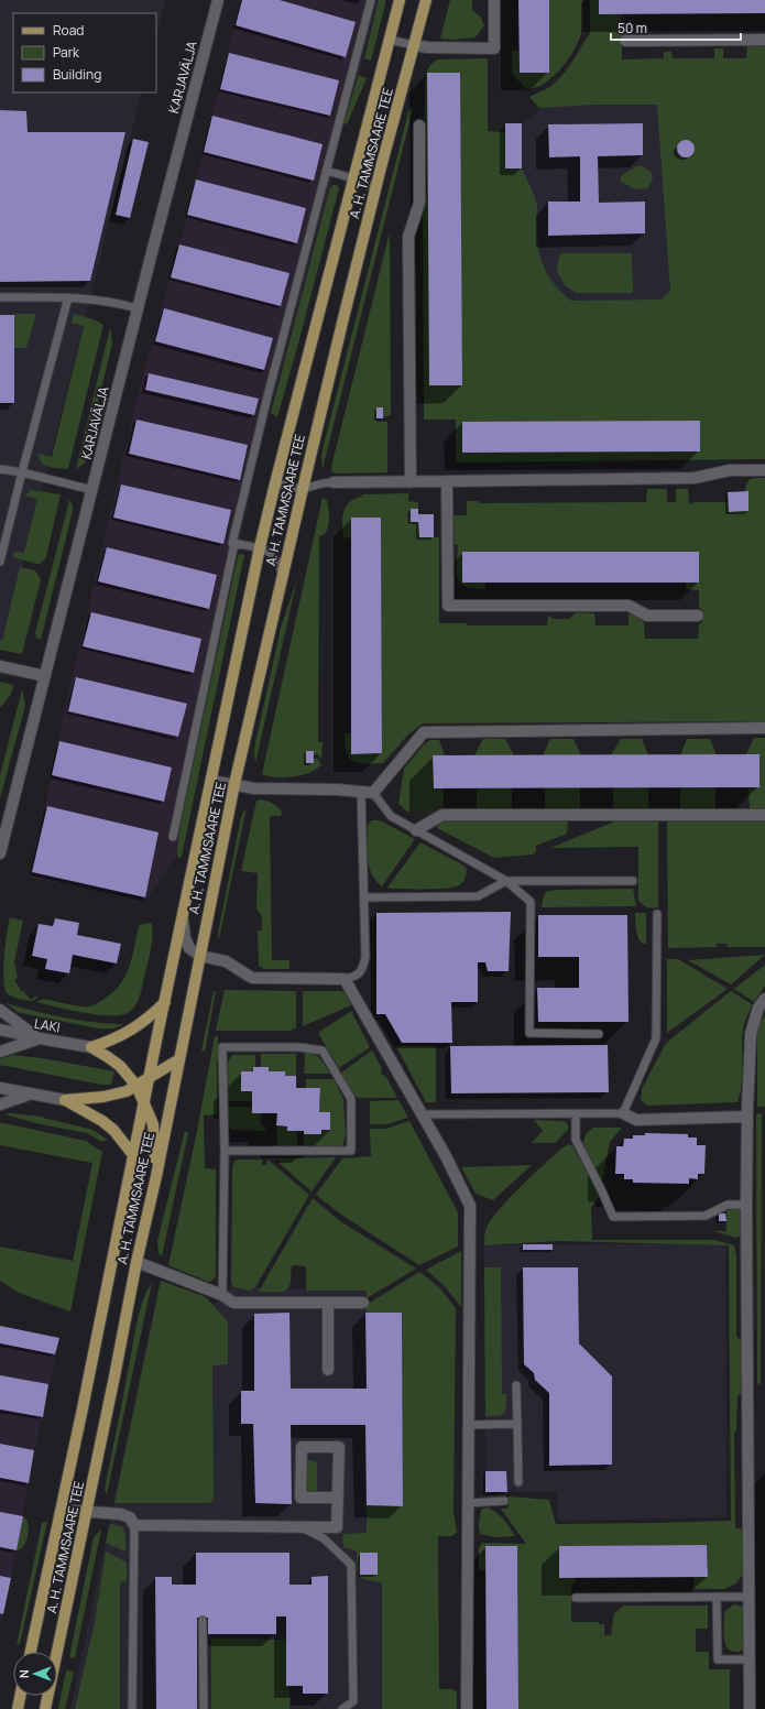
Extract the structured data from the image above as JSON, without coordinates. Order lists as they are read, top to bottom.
{
  "streets": {
    "main road": ["A. H. TAMMSAARE TEE"],
    "street": ["KARJAVÄLJA", "LAKI"]
  },
  "legend": ["Road", "Park", "Building"],
  "scale_bar": "50 m",
  "north": "left"
}
